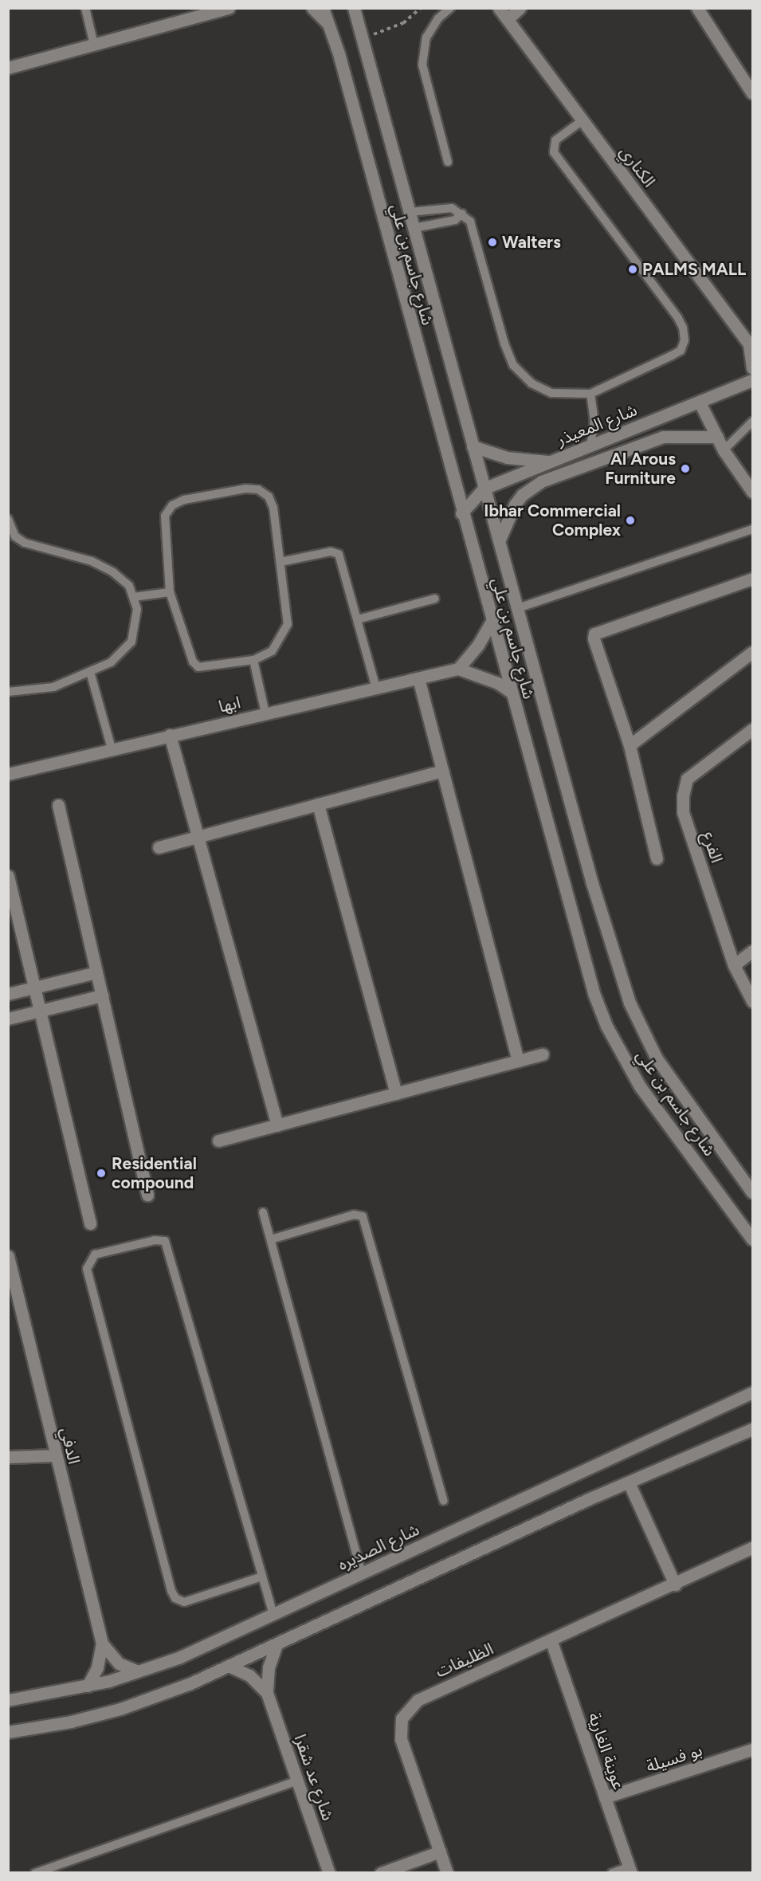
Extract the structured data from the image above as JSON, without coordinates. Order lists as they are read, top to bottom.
{
  "streets": {
    "street": [
      "الكناري",
      "شارع جاسم بن علي",
      "شارع المعيذر",
      "ابها",
      "الفرع",
      "الدفي",
      "شارع الصديره",
      "الظليفات",
      "عوينة الغارية",
      "بو فسيلة",
      "شارع عد شقرا"
    ]
  },
  "crossings": [
    ["شارع جاسم بن علي", "شارع المعيذر"],
    ["الدفي", "شارع الصديره"],
    ["الظليفات", "عوينة الغارية"],
    ["عوينة الغارية", "بو فسيلة"]
  ],
  "places": [
    "Walters",
    "PALMS MALL",
    "Al Arous Furniture",
    "Ibhar Commercial Complex",
    "Residential compound"
  ]
}
